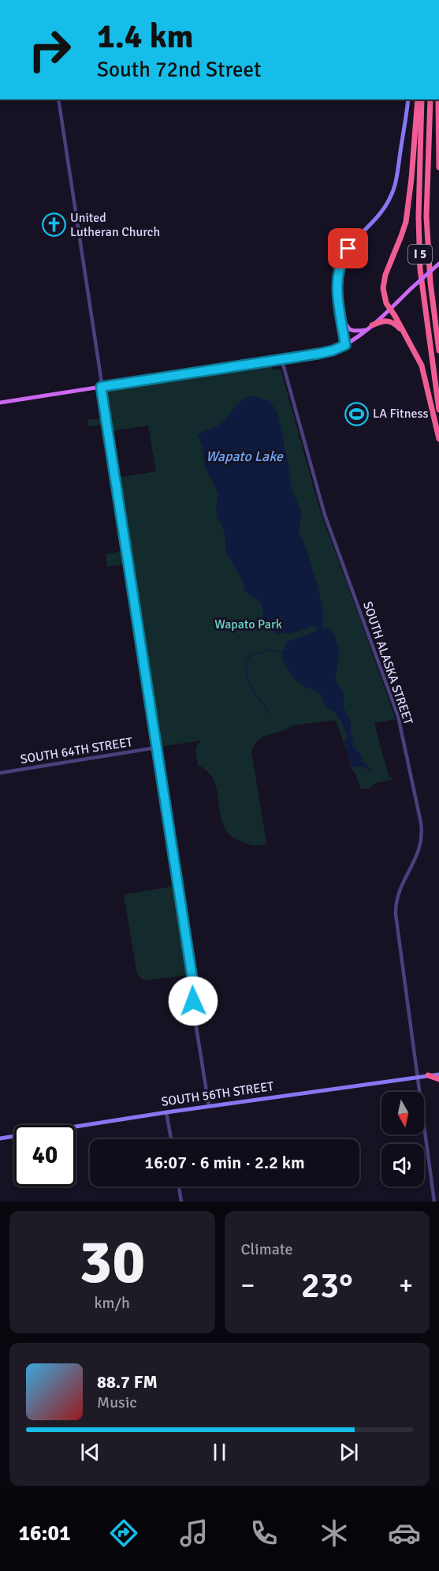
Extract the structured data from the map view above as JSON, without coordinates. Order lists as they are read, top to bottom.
{
  "streets": {
    "highway": ["I 5"],
    "main road": ["SOUTH 56TH STREET"],
    "street": ["SOUTH ALASKA STREET", "SOUTH 64TH STREET"]
  },
  "crossings": [
    ["SOUTH ALASKA STREET", "SOUTH 56TH STREET"]
  ],
  "water": ["Wapato Lake"],
  "parks": ["Wapato Park"],
  "places": {
    "church": ["United Lutheran Church"],
    "sports": ["LA Fitness"]
  },
  "north": "bottom",
  "page": {
    "turn": ["1.4 km", "South 72nd Street"],
    "limit": "40",
    "trip": "16:07 · 6 min · 2.2 km",
    "tile": [
      ["30", "km/h"],
      "Climate"
    ],
    "heat": ["−", "23°", "+"],
    "song": ["88.7 FM", "Music"],
    "tabs": "16:01"
  }
}
